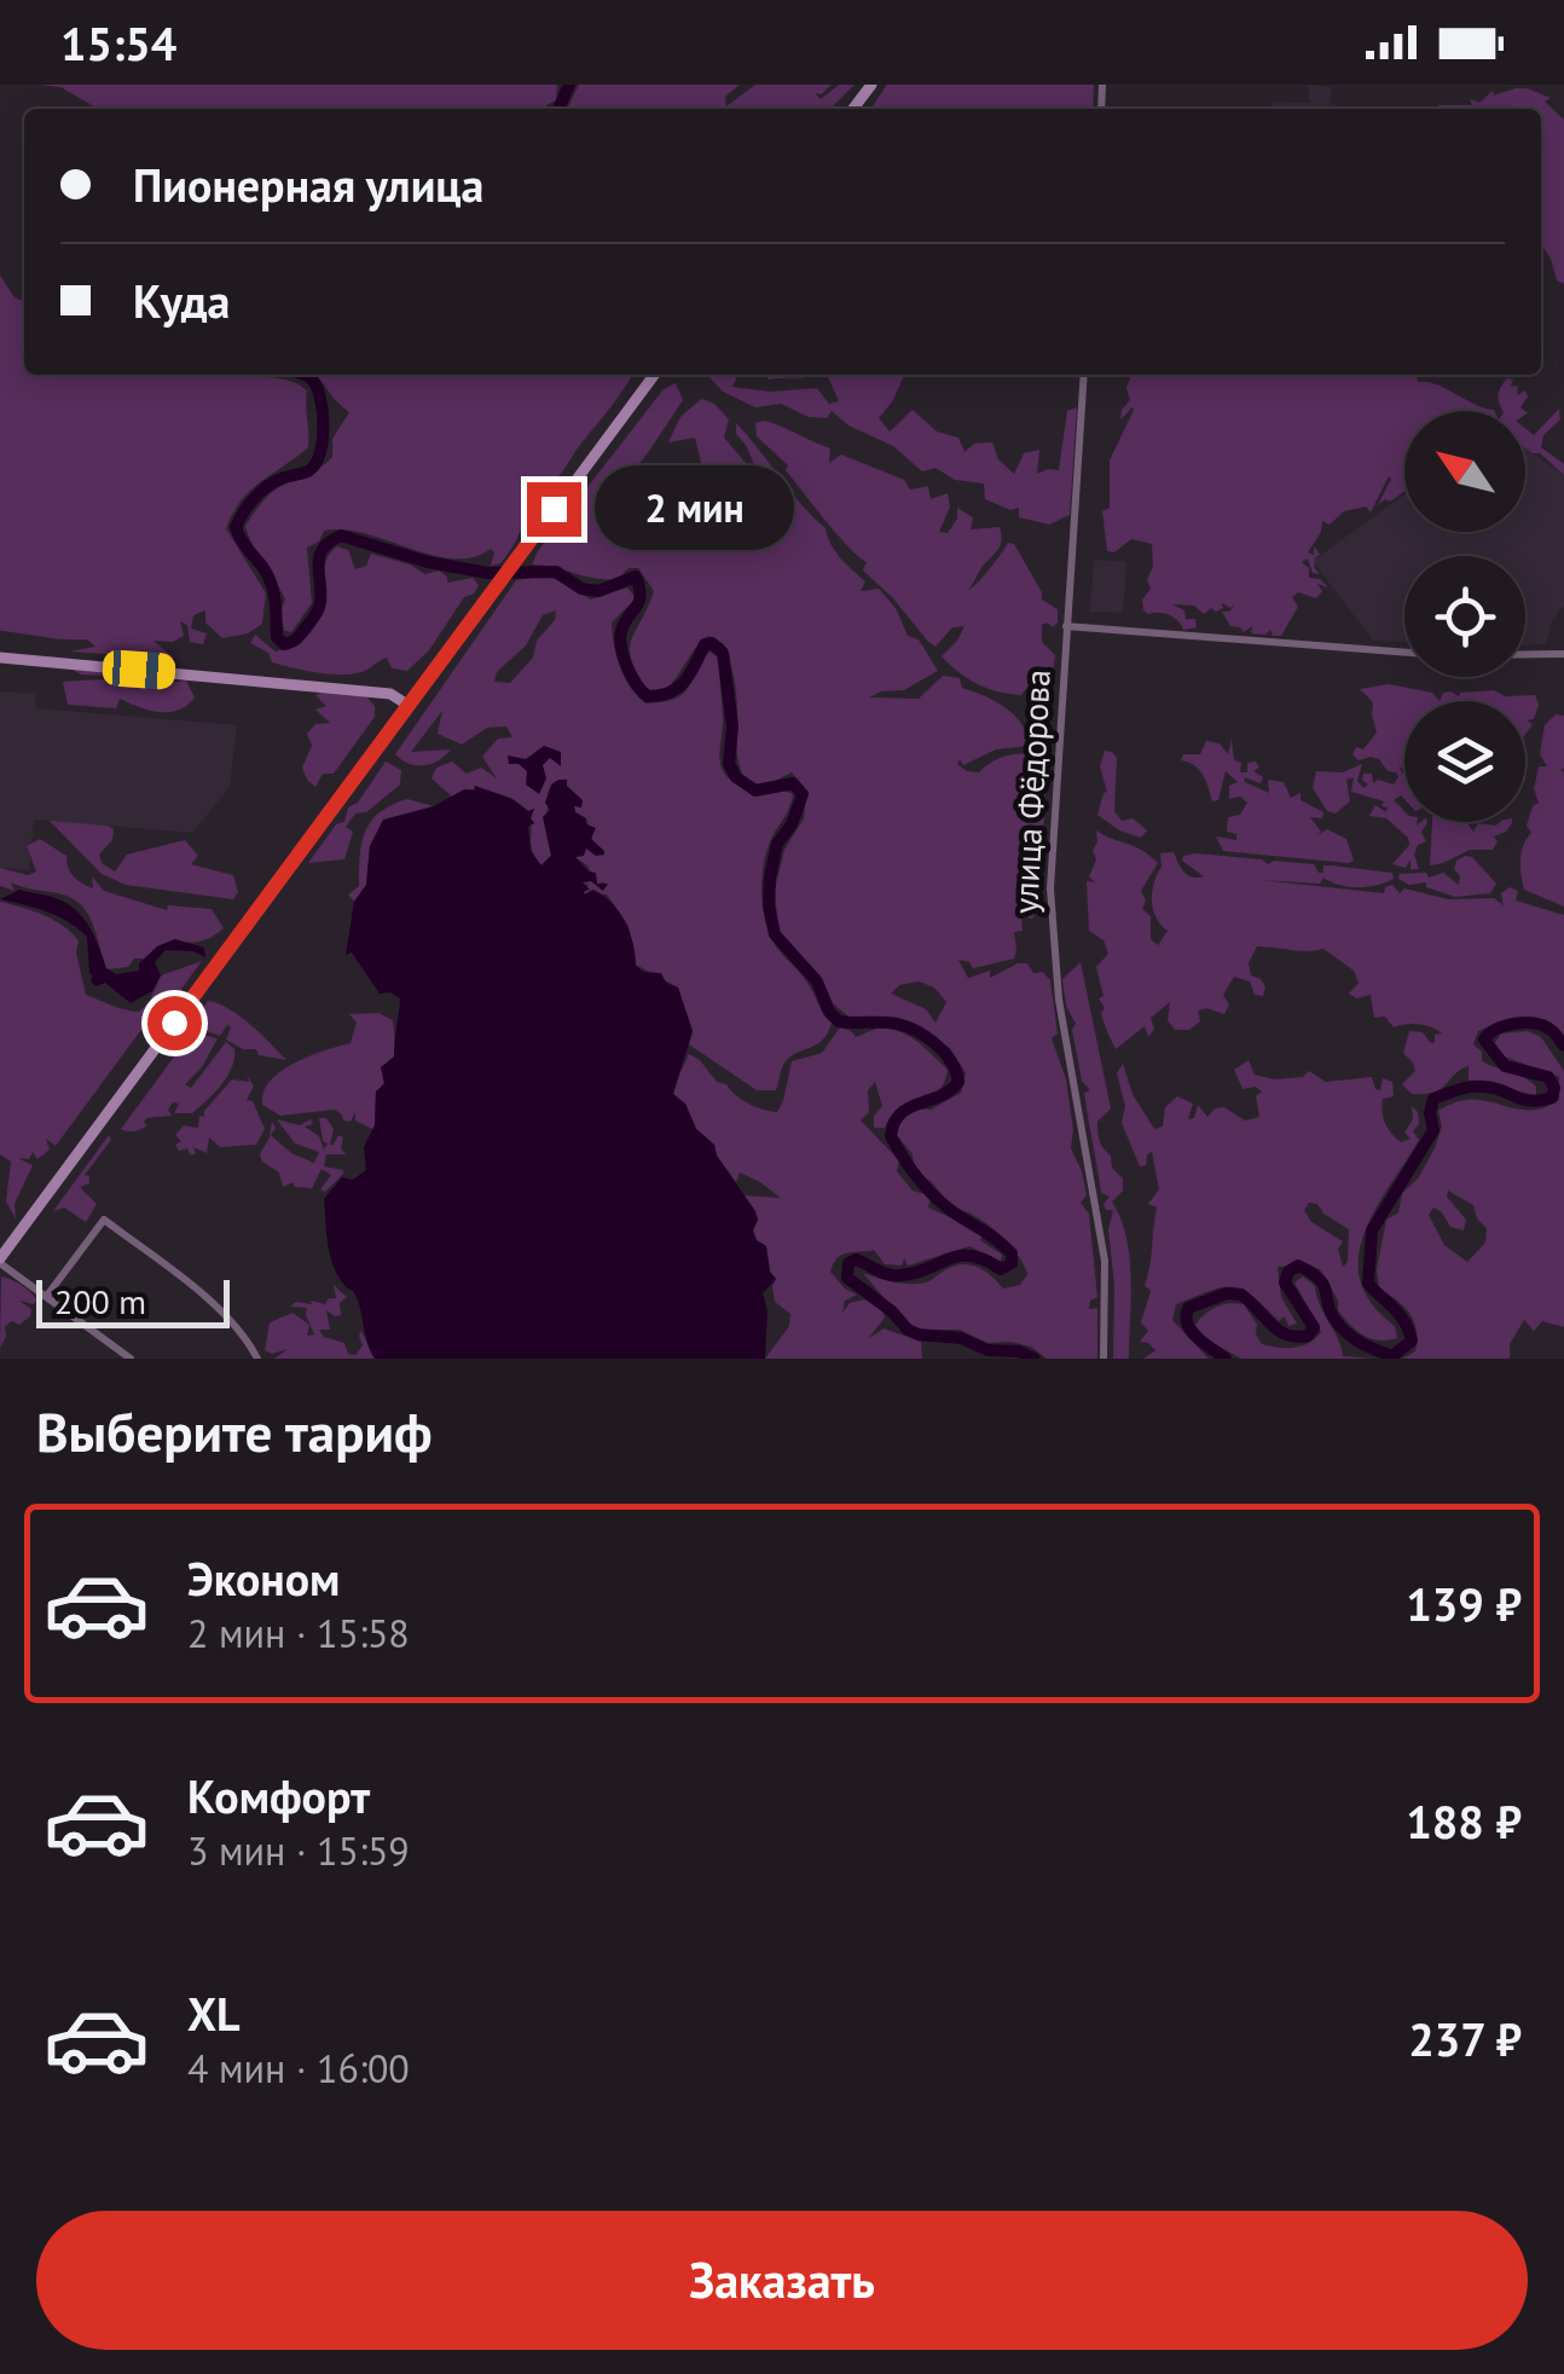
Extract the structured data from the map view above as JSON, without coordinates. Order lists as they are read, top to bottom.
{
  "streets": {
    "street": ["улица Фёдорова"]
  },
  "scale_bar": "200 m",
  "north": "top left",
  "page": {
    "status": "15:54",
    "banner": ["Пионерная улица", "Куда"],
    "bubble": "2 мин",
    "scale": "200 m",
    "heading": "Выберите тариф",
    "list": [
      {
        "name": "Эконом",
        "note": "2 мин · 15:58",
        "value": "139 ₽"
      },
      {
        "name": "Комфорт",
        "note": "3 мин · 15:59",
        "value": "188 ₽"
      },
      {
        "name": "XL",
        "note": "4 мин · 16:00",
        "value": "237 ₽"
      }
    ],
    "buttons": "Заказать"
  }
}
